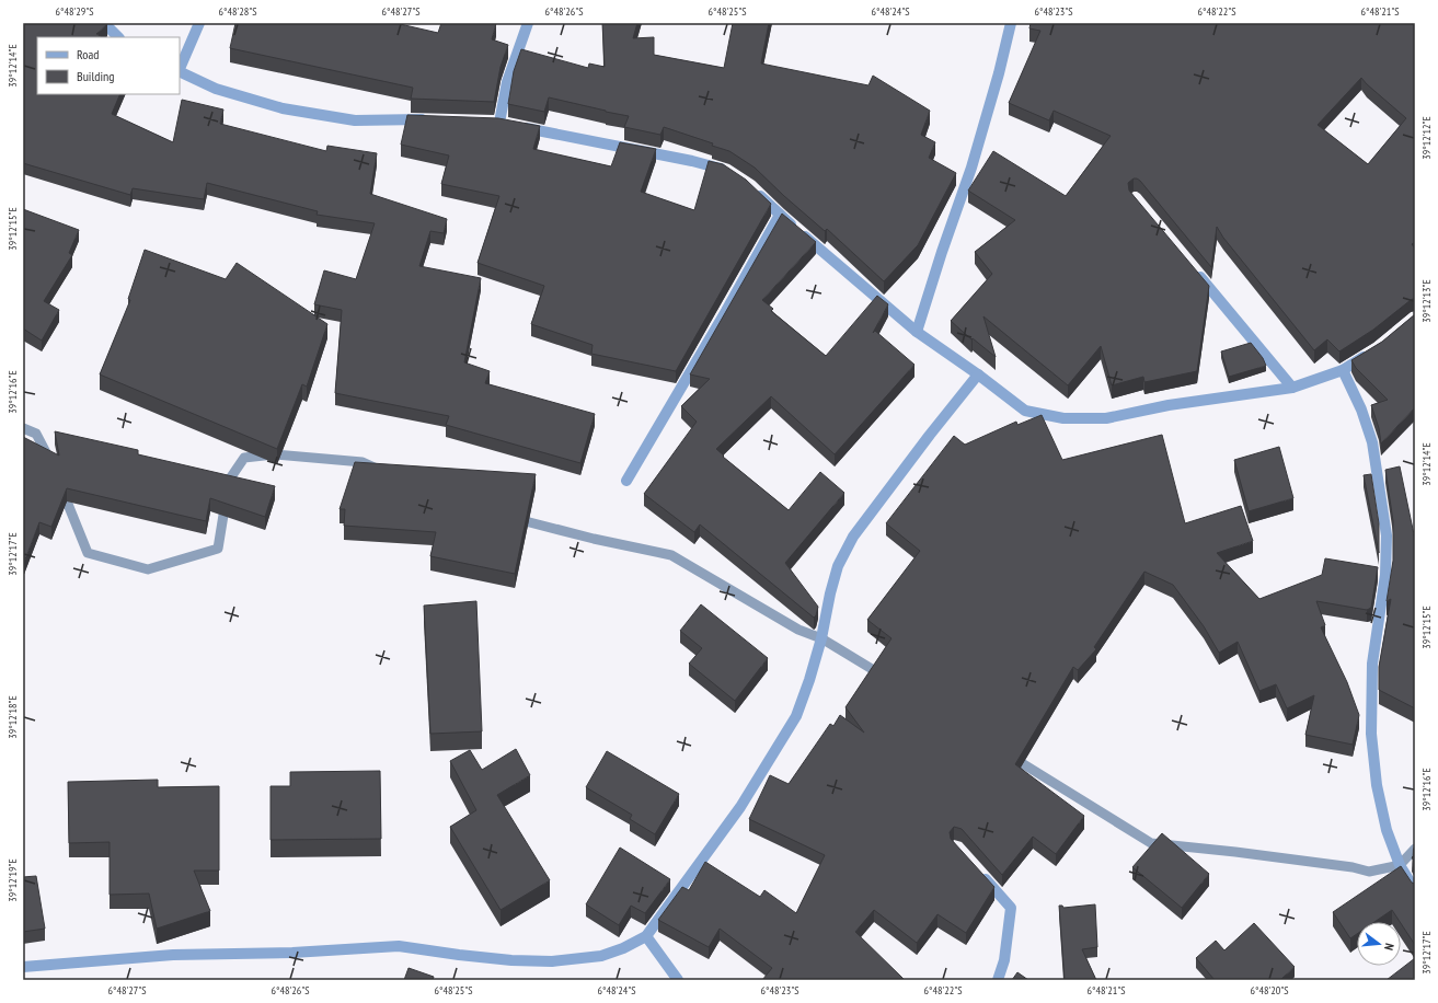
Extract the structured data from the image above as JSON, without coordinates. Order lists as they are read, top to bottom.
{
  "legend": ["Road", "Building"],
  "north": "right",
  "coordinates": [
    "6°48'29\"S",
    "6°48'28\"S",
    "6°48'27\"S",
    "6°48'26\"S",
    "6°48'25\"S",
    "6°48'24\"S",
    "6°48'23\"S",
    "6°48'22\"S",
    "6°48'21\"S",
    "39°12'14\"E",
    "39°12'12\"E",
    "39°12'15\"E",
    "39°12'13\"E",
    "39°12'16\"E",
    "39°12'17\"E",
    "39°12'18\"E",
    "39°12'19\"E",
    "6°48'20\"S"
  ]
}
